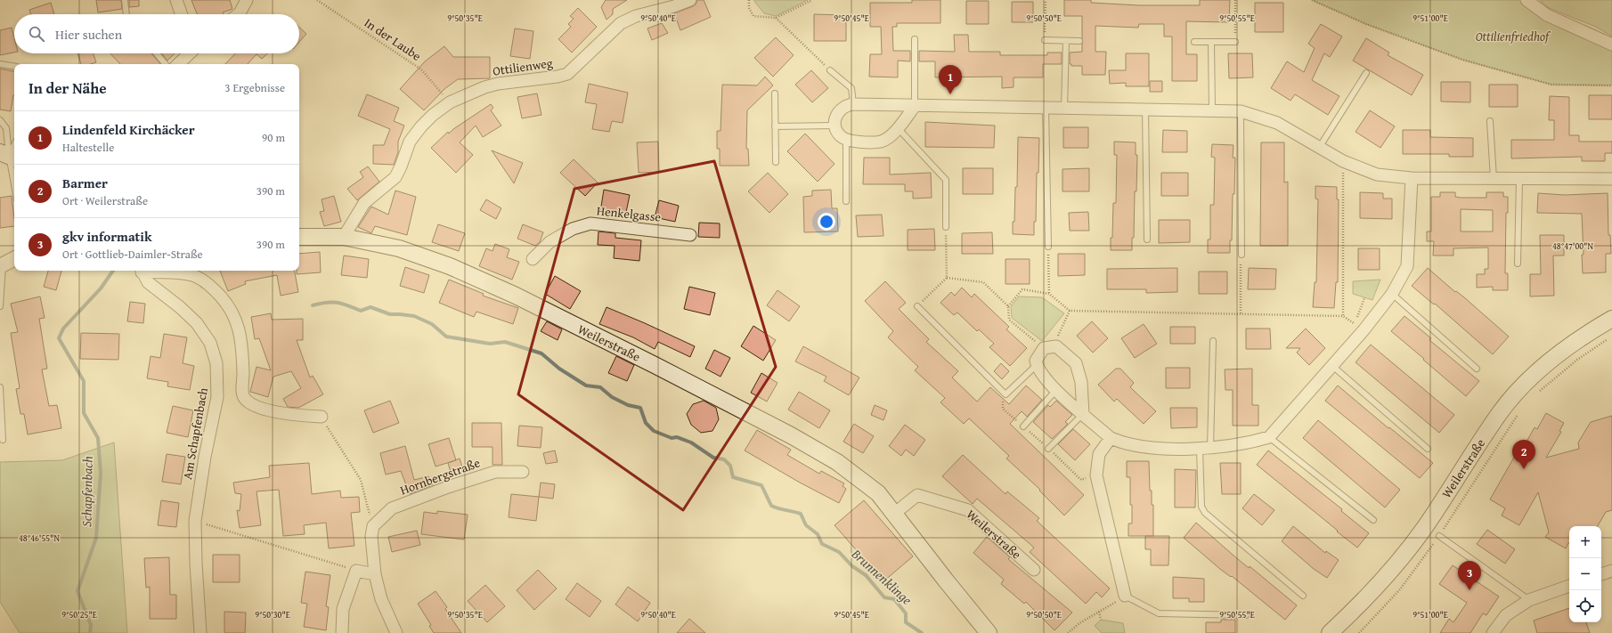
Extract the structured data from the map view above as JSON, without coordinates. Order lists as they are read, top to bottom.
{
  "streets": {
    "main road": ["Weilerstraße"],
    "street": [
      "Ottilienweg",
      "Henkelgasse",
      "Am Schapfenbach",
      "Hornbergstraße"
    ],
    "path": ["In der Laube"]
  },
  "crossings": [
    ["In der Laube", "Ottilienweg"],
    ["Ottilienweg", "Weilerstraße"]
  ],
  "water": ["Schapfenbach", "Brunnenklinge"],
  "parks": ["Ottilienfriedhof"],
  "page": {
    "search": "Hier suchen",
    "heading": ["In der Nähe", "3 Ergebnisse"],
    "pins": ["1", "2", "3"],
    "list": [
      {
        "mark": "1",
        "name": "Lindenfeld Kirchäcker",
        "note": "Haltestelle",
        "value": "90 m"
      },
      {
        "mark": "2",
        "name": "Barmer",
        "note": "Ort · Weilerstraße",
        "value": "390 m"
      },
      {
        "mark": "3",
        "name": "gkv informatik",
        "note": "Ort · Gottlieb-Daimler-Straße",
        "value": "390 m"
      }
    ],
    "map_buttons": ["+", "−"]
  },
  "coordinates": [
    "9°50'35\"E",
    "9°50'40\"E",
    "9°50'45\"E",
    "9°50'50\"E",
    "9°50'55\"E",
    "9°51'00\"E",
    "48°47'00\"N",
    "48°46'55\"N",
    "9°50'25\"E",
    "9°50'30\"E"
  ]
}
